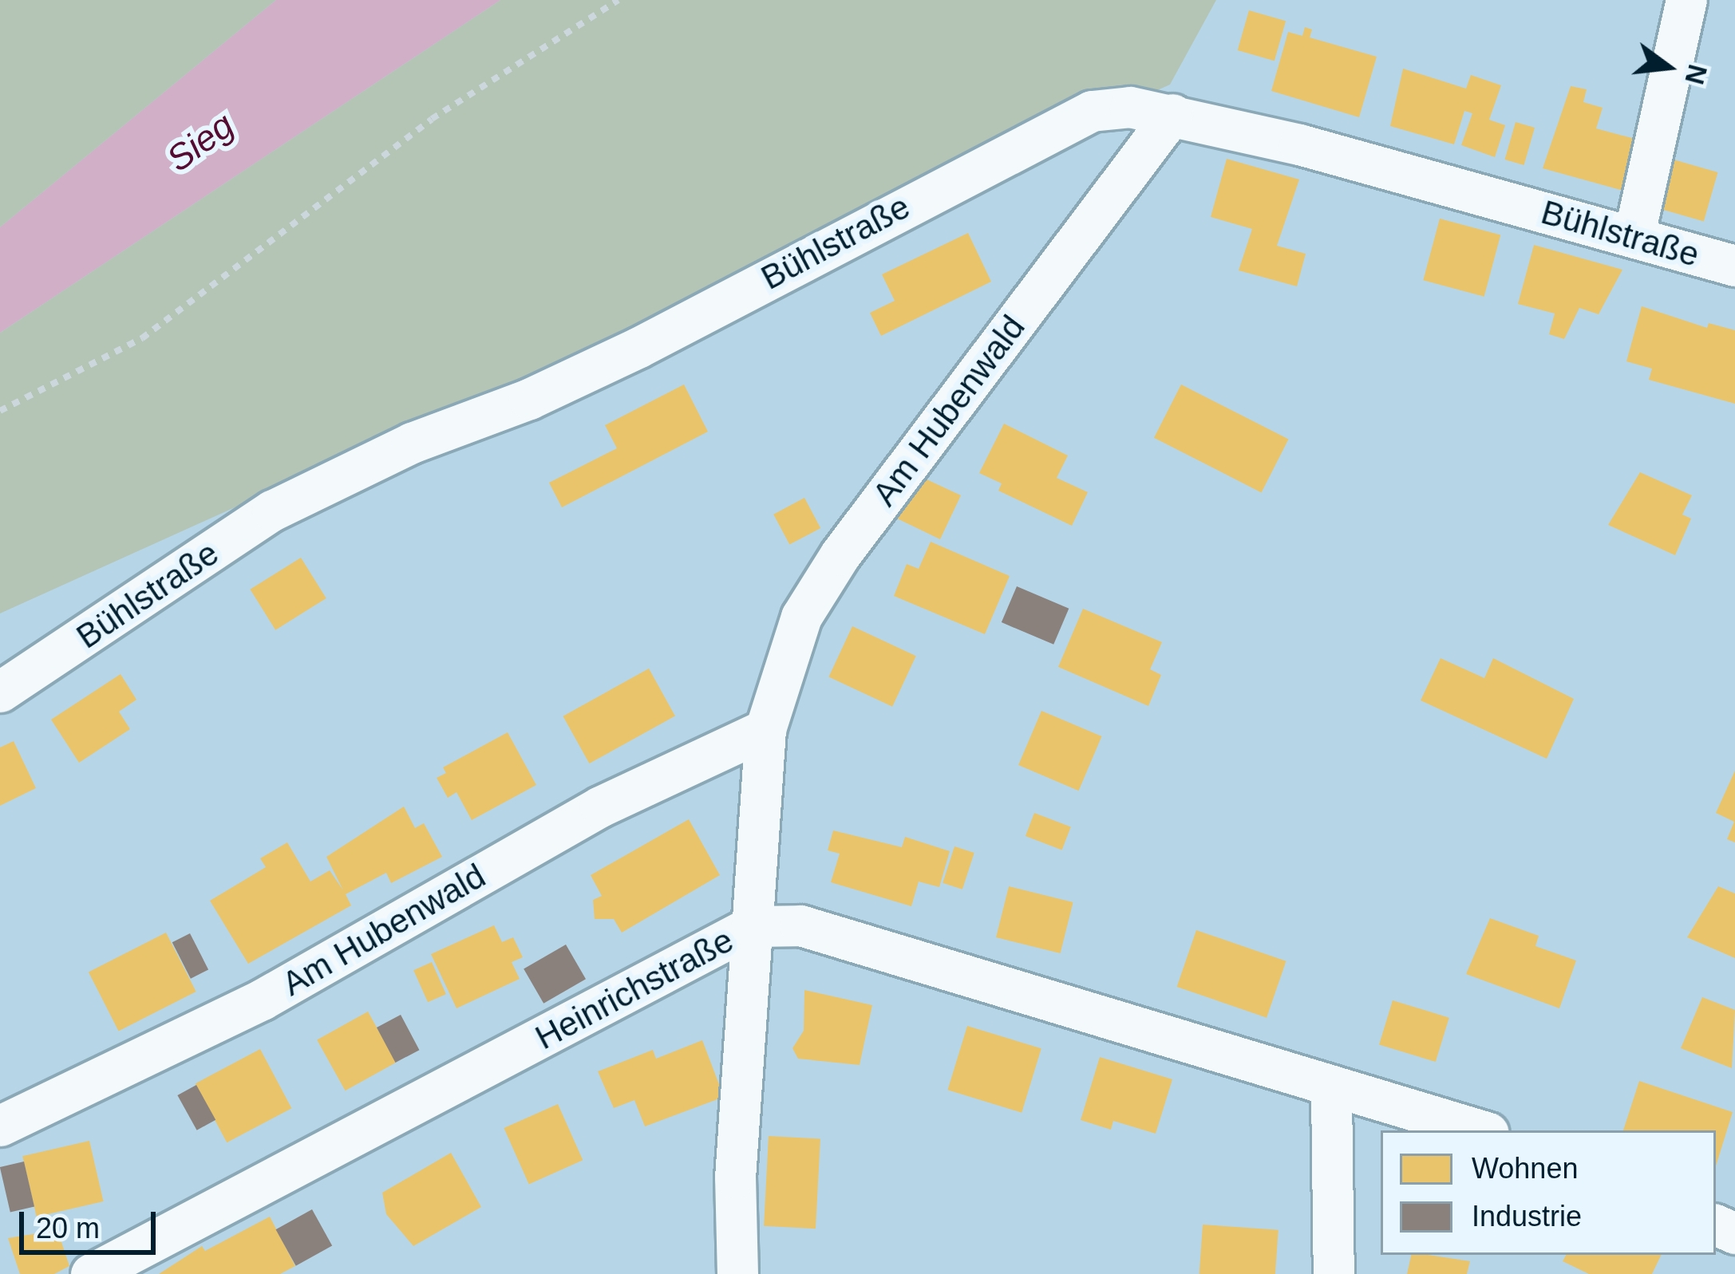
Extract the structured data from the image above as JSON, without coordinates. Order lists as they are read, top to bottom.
{
  "streets": {
    "street": ["Bühlstraße", "Am Hubenwald", "Heinrichstraße"]
  },
  "crossings": [
    ["Bühlstraße", "Am Hubenwald"],
    ["Am Hubenwald", "Heinrichstraße"]
  ],
  "water": ["Sieg"],
  "legend": ["Wohnen", "Industrie"],
  "scale_bar": "20 m",
  "north": "right"
}
